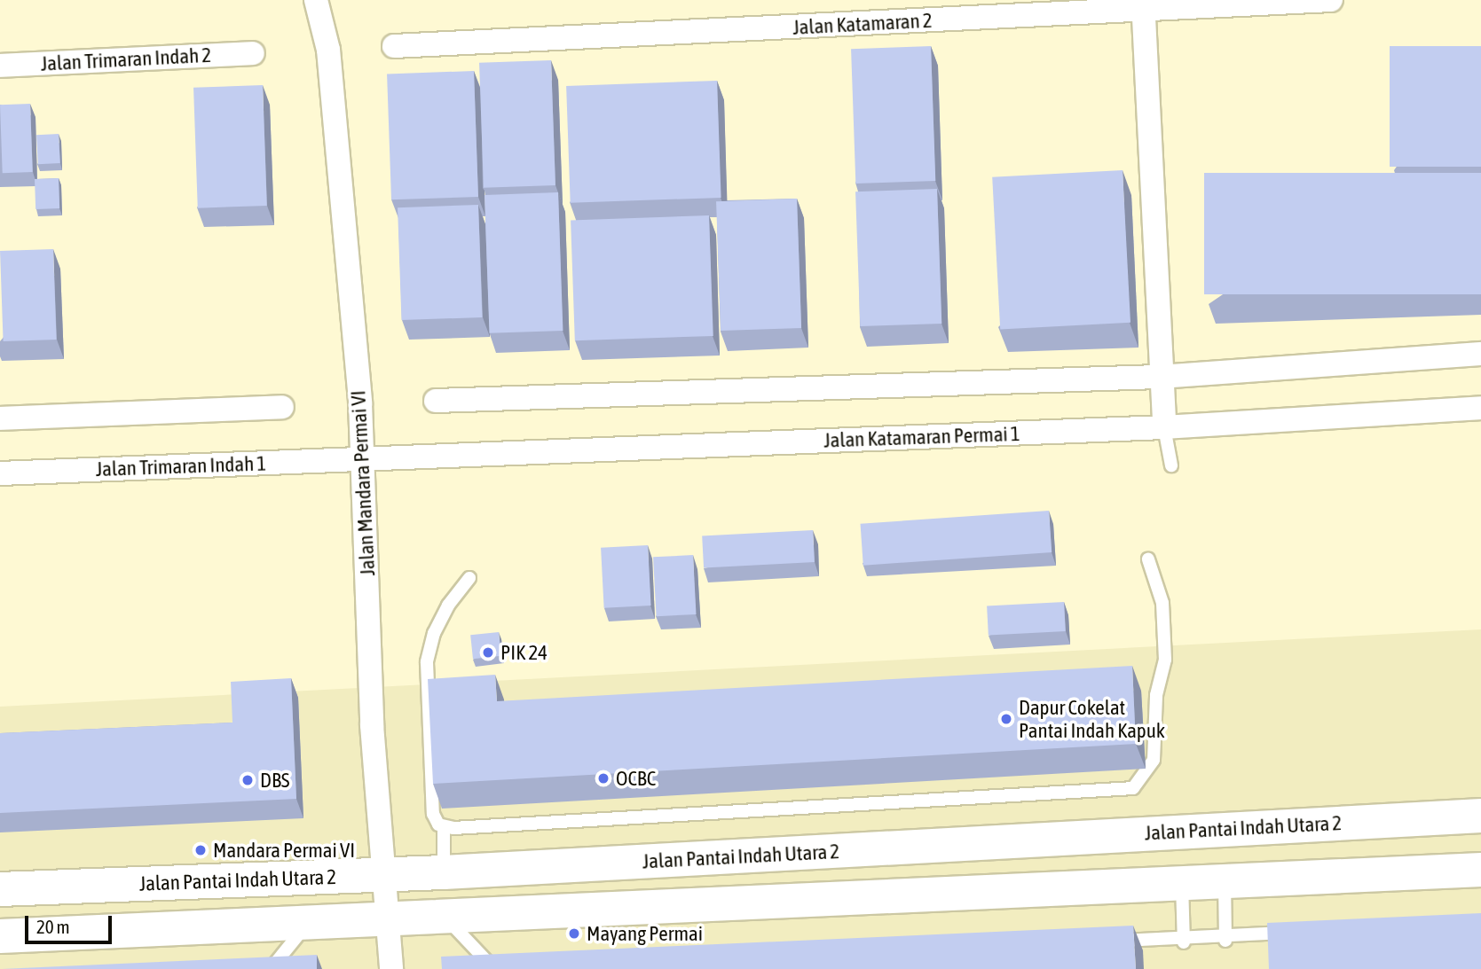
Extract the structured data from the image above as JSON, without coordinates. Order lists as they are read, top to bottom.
{
  "streets": {
    "street": [
      "Jalan Katamaran 2",
      "Jalan Trimaran Indah 2",
      "Jalan Katamaran Permai 1",
      "Jalan Trimaran Indah 1",
      "Jalan Mandara Permai VI",
      "Jalan Pantai Indah Utara 2"
    ]
  },
  "crossings": [
    ["Jalan Katamaran Permai 1", "Jalan Trimaran Indah 1"],
    ["Jalan Katamaran Permai 1", "Jalan Mandara Permai VI"],
    ["Jalan Trimaran Indah 1", "Jalan Mandara Permai VI"],
    ["Jalan Mandara Permai VI", "Jalan Pantai Indah Utara 2"]
  ],
  "places": [
    "PIK 24",
    "Dapur Cokelat Pantai Indah Kapuk",
    "OCBC",
    "DBS",
    "Mandara Permai VI",
    "Mayang Permai"
  ],
  "scale_bar": "20 m"
}
